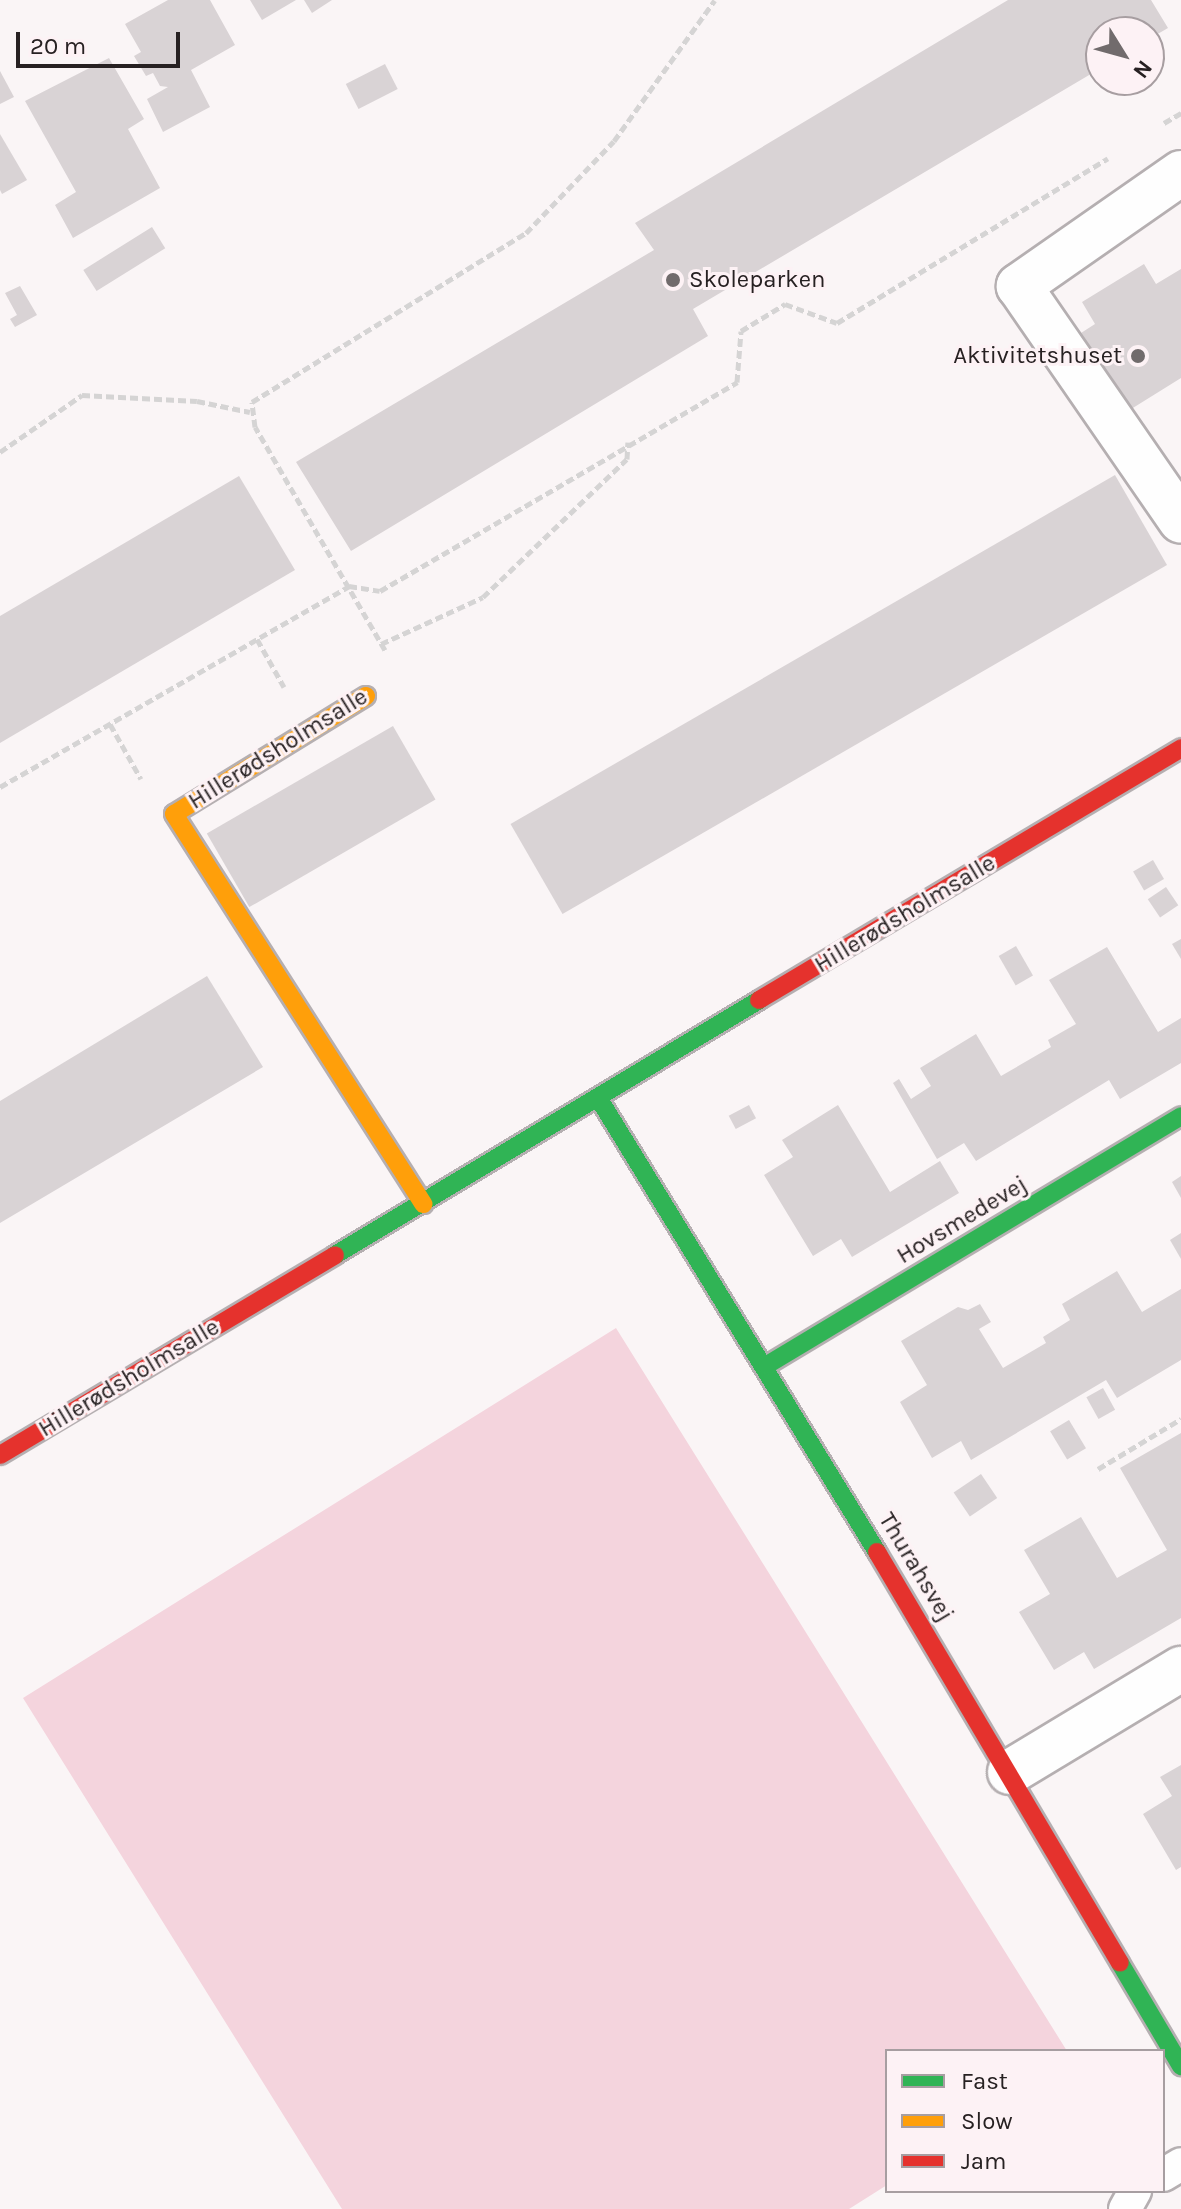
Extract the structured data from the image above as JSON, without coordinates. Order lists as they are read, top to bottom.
{
  "streets": {
    "street": ["Hillerødsholmsalle", "Hovsmedevej", "Thurahsvej"]
  },
  "crossings": [
    ["Hillerødsholmsalle", "Thurahsvej"],
    ["Hovsmedevej", "Thurahsvej"]
  ],
  "places": ["Skoleparken", "Aktivitetshuset"],
  "legend": ["Fast", "Slow", "Jam"],
  "scale_bar": "20 m",
  "north": "bottom right"
}
